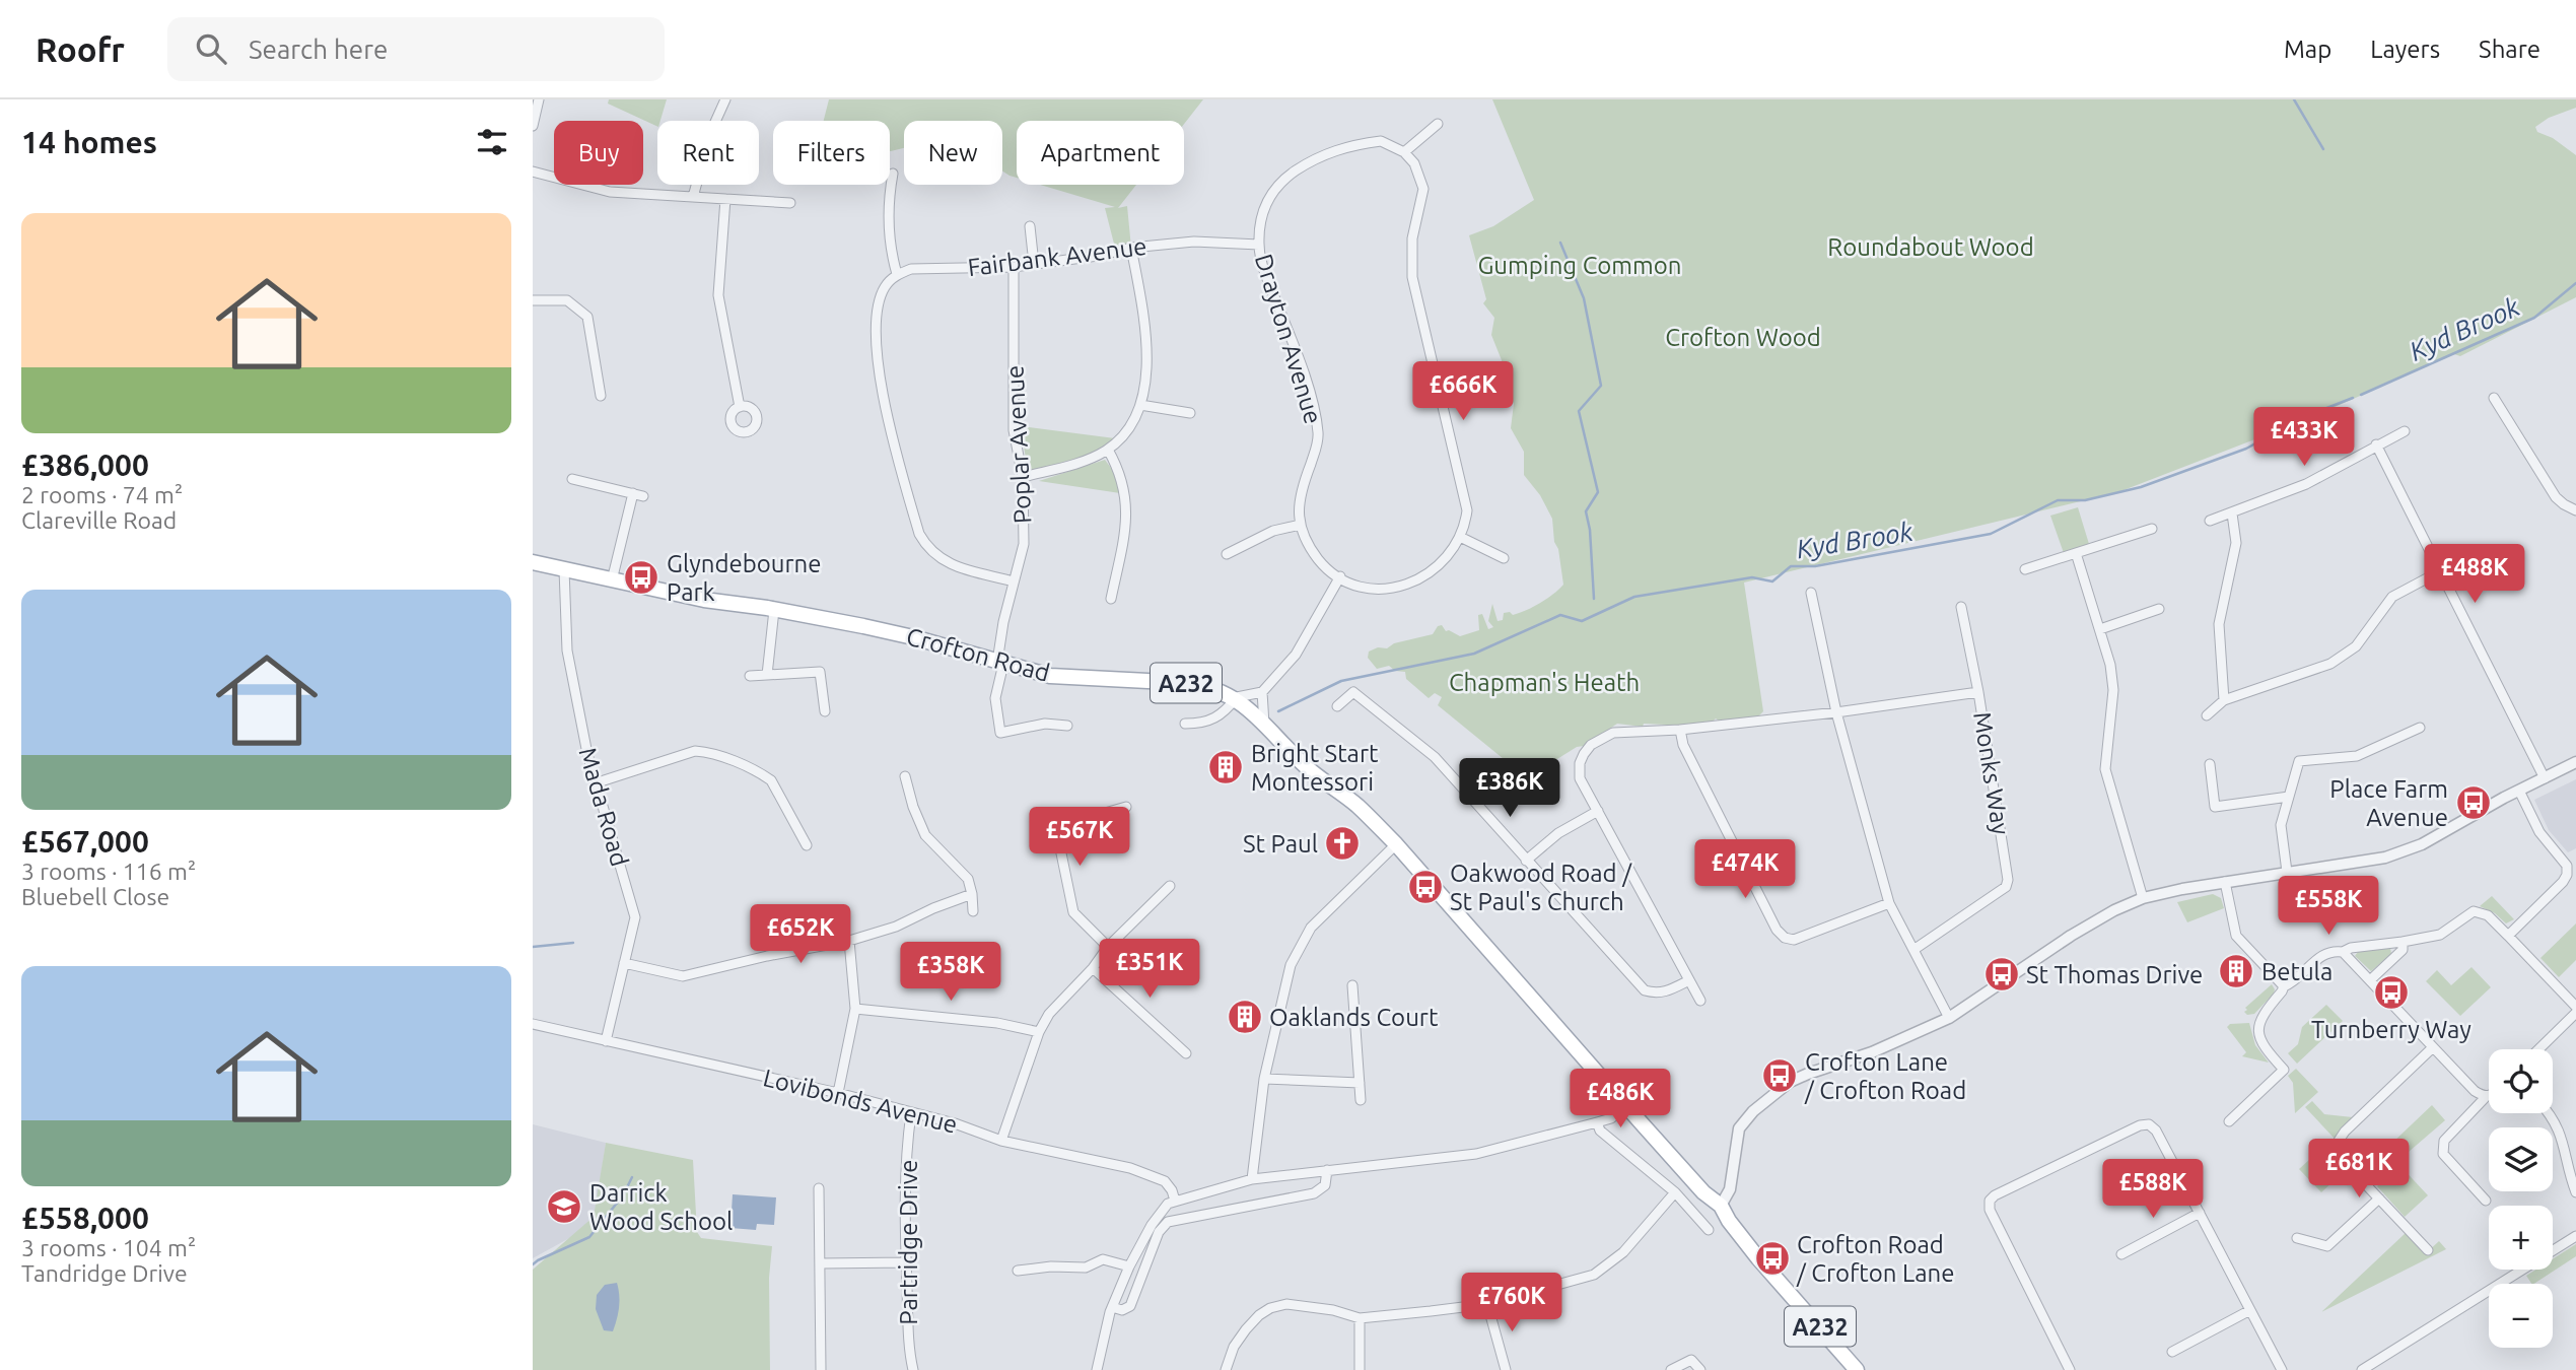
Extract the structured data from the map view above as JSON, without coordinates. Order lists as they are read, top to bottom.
{
  "streets": {
    "main road": ["Crofton Road", "A232"],
    "street": [
      "Fairbank Avenue",
      "Drayton Avenue",
      "Poplar Avenue",
      "Monks Way",
      "Mada Road",
      "Lovibonds Avenue",
      "Partridge Drive"
    ]
  },
  "crossings": [
    ["Fairbank Avenue", "Drayton Avenue"],
    ["Fairbank Avenue", "Poplar Avenue"],
    ["Poplar Avenue", "Crofton Road"],
    ["Crofton Road", "Mada Road"],
    ["Mada Road", "Lovibonds Avenue"],
    ["Lovibonds Avenue", "Partridge Drive"]
  ],
  "water": ["Kyd Brook"],
  "parks": [
    "Roundabout Wood",
    "Gumping Common",
    "Crofton Wood",
    "Chapman's Heath"
  ],
  "places": {
    "bus stop": [
      "Glyndebourne Park",
      "Place Farm Avenue",
      "Oakwood Road / St Paul's Church",
      "St Thomas Drive",
      "Turnberry Way",
      "Crofton Lane / Crofton Road",
      "Crofton Road / Crofton Lane"
    ],
    "building": ["Bright Start Montessori", "Betula", "Oaklands Court"],
    "church": ["St Paul"],
    "school or university": ["Darrick Wood School"]
  },
  "page": {
    "header": "Roofr",
    "search": "Search here",
    "nav": ["Map", "Layers", "Share"],
    "heading": "14 homes",
    "chip": [
      "Buy",
      "Rent",
      "Filters",
      "New",
      "Apartment"
    ],
    "list": [
      {
        "name": "£386,000",
        "note": "2 rooms · 74 m² · Clareville Road"
      },
      {
        "name": "£567,000",
        "note": "3 rooms · 116 m² · Bluebell Close"
      },
      {
        "name": "£558,000",
        "note": "3 rooms · 104 m² · Tandridge Drive"
      }
    ],
    "price": [
      "£666K",
      "£433K",
      "£488K",
      "£386K",
      "£567K",
      "£474K",
      "£558K",
      "£652K",
      "£351K",
      "£358K",
      "£486K",
      "£681K",
      "£588K",
      "£760K"
    ],
    "map_buttons": ["+", "−"]
  }
}
